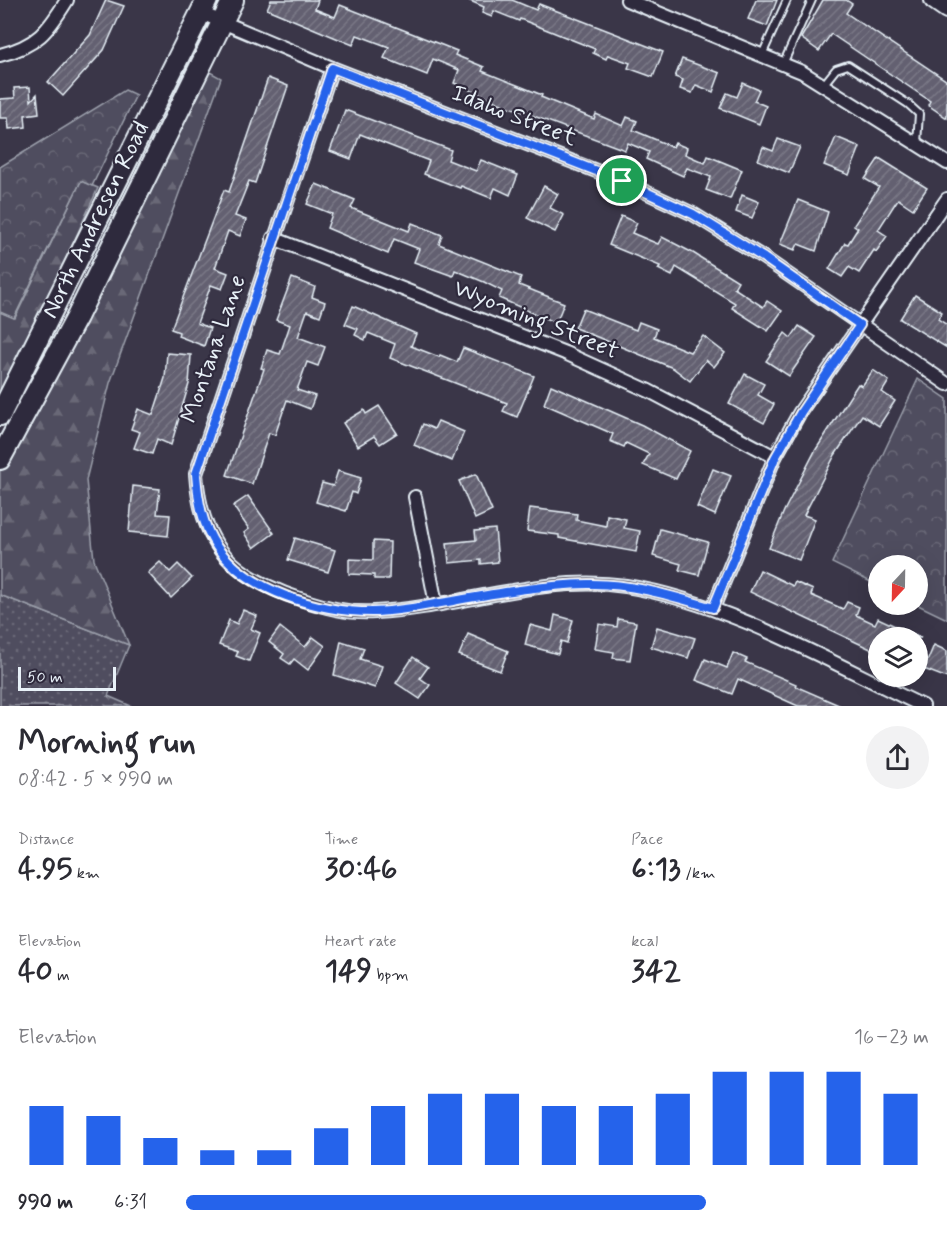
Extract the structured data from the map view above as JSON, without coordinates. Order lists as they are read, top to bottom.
{
  "streets": {
    "main road": ["North Andresen Road"],
    "street": ["Idaho Street", "Wyoming Street", "Montana Lane"]
  },
  "crossings": [
    ["Idaho Street", "North Andresen Road"],
    ["Idaho Street", "Montana Lane"],
    ["Wyoming Street", "Montana Lane"]
  ],
  "scale_bar": "50 m",
  "north": "bottom",
  "page": {
    "scale": "50 m",
    "heading": ["Morning run", "08:42 · 5 × 990 m"],
    "stats": [
      ["Distance", "4.95 km"],
      ["Time", "30:46"],
      ["Pace", "6:13 /km"],
      ["Elevation", "40 m"],
      ["Heart rate", "149 bpm"],
      ["kcal", "342"]
    ],
    "chart": ["Elevation", "16–23 m"],
    "list": [
      {
        "name": "990 m",
        "note": "6:31"
      }
    ]
  }
}
